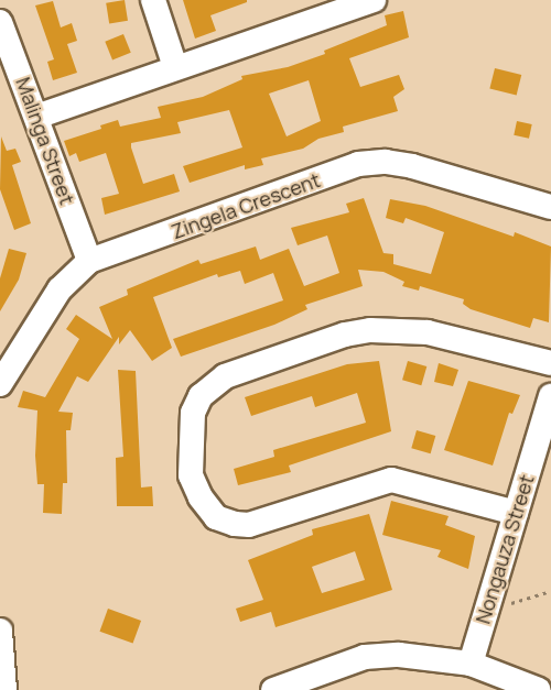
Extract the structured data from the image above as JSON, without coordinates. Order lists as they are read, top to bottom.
{
  "streets": {
    "street": ["Malinga Street", "Zingela Crescent", "Nongauza Street"]
  },
  "crossings": [
    ["Malinga Street", "Zingela Crescent"]
  ]
}
